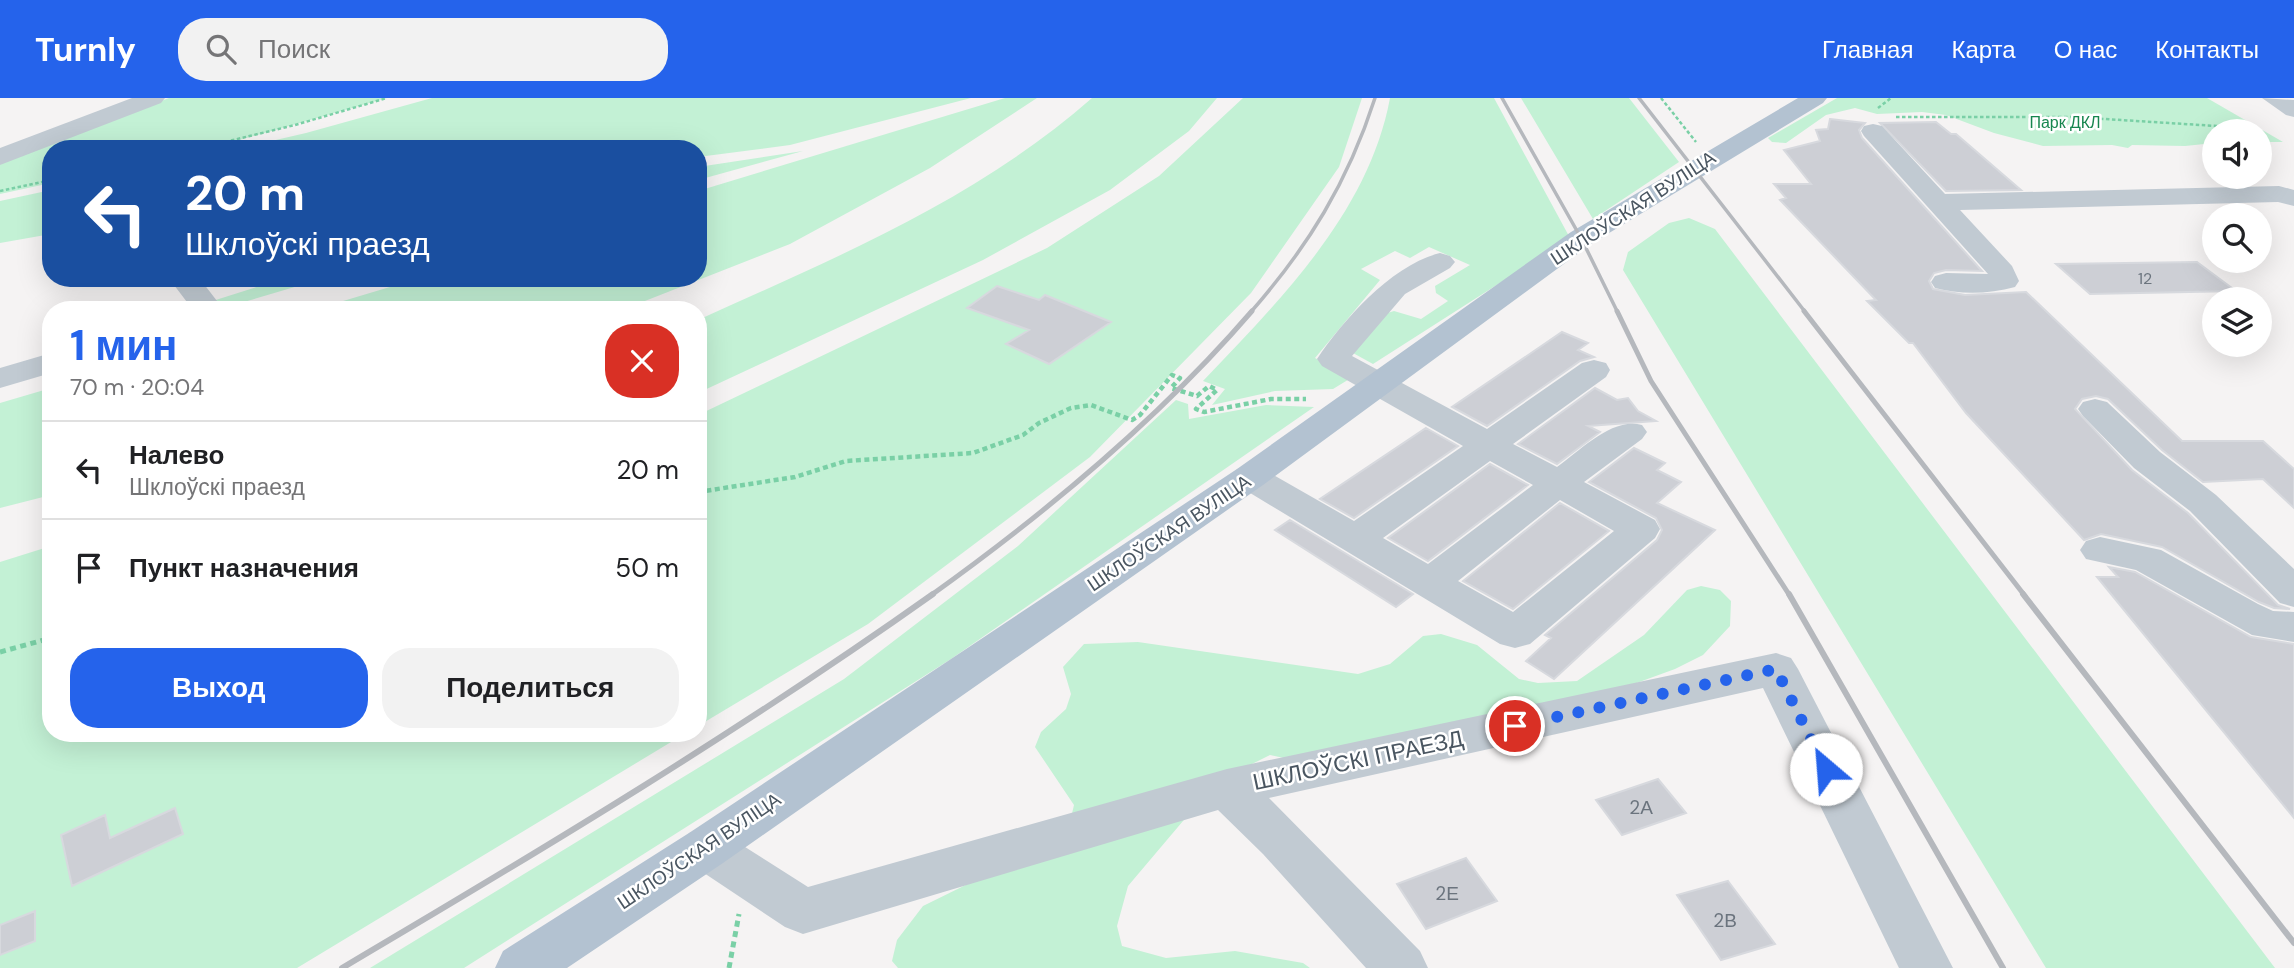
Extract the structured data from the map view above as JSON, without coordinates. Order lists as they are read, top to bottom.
{
  "streets": {
    "main road": ["ШКЛОЎСКАЯ ВУЛІЦА"],
    "street": ["ШКЛОЎСКІ ПРАЕЗД"]
  },
  "parks": ["Парк ДКЛ"],
  "house_numbers": [
    "12",
    "2А",
    "2Е",
    "2В"
  ],
  "page": {
    "header": "Turnly",
    "search": "Поиск",
    "nav": [
      "Главная",
      "Карта",
      "О нас",
      "Контакты"
    ],
    "turn": ["20 m", "Шклоўскі праезд"],
    "heading": ["1 мин", "70 m · 20:04"],
    "list": [
      {
        "name": "Налево",
        "note": "Шклоўскі праезд",
        "value": "20 m"
      },
      {
        "name": "Пункт назначения",
        "value": "50 m"
      }
    ],
    "buttons": ["Выход", "Поделиться"]
  }
}
